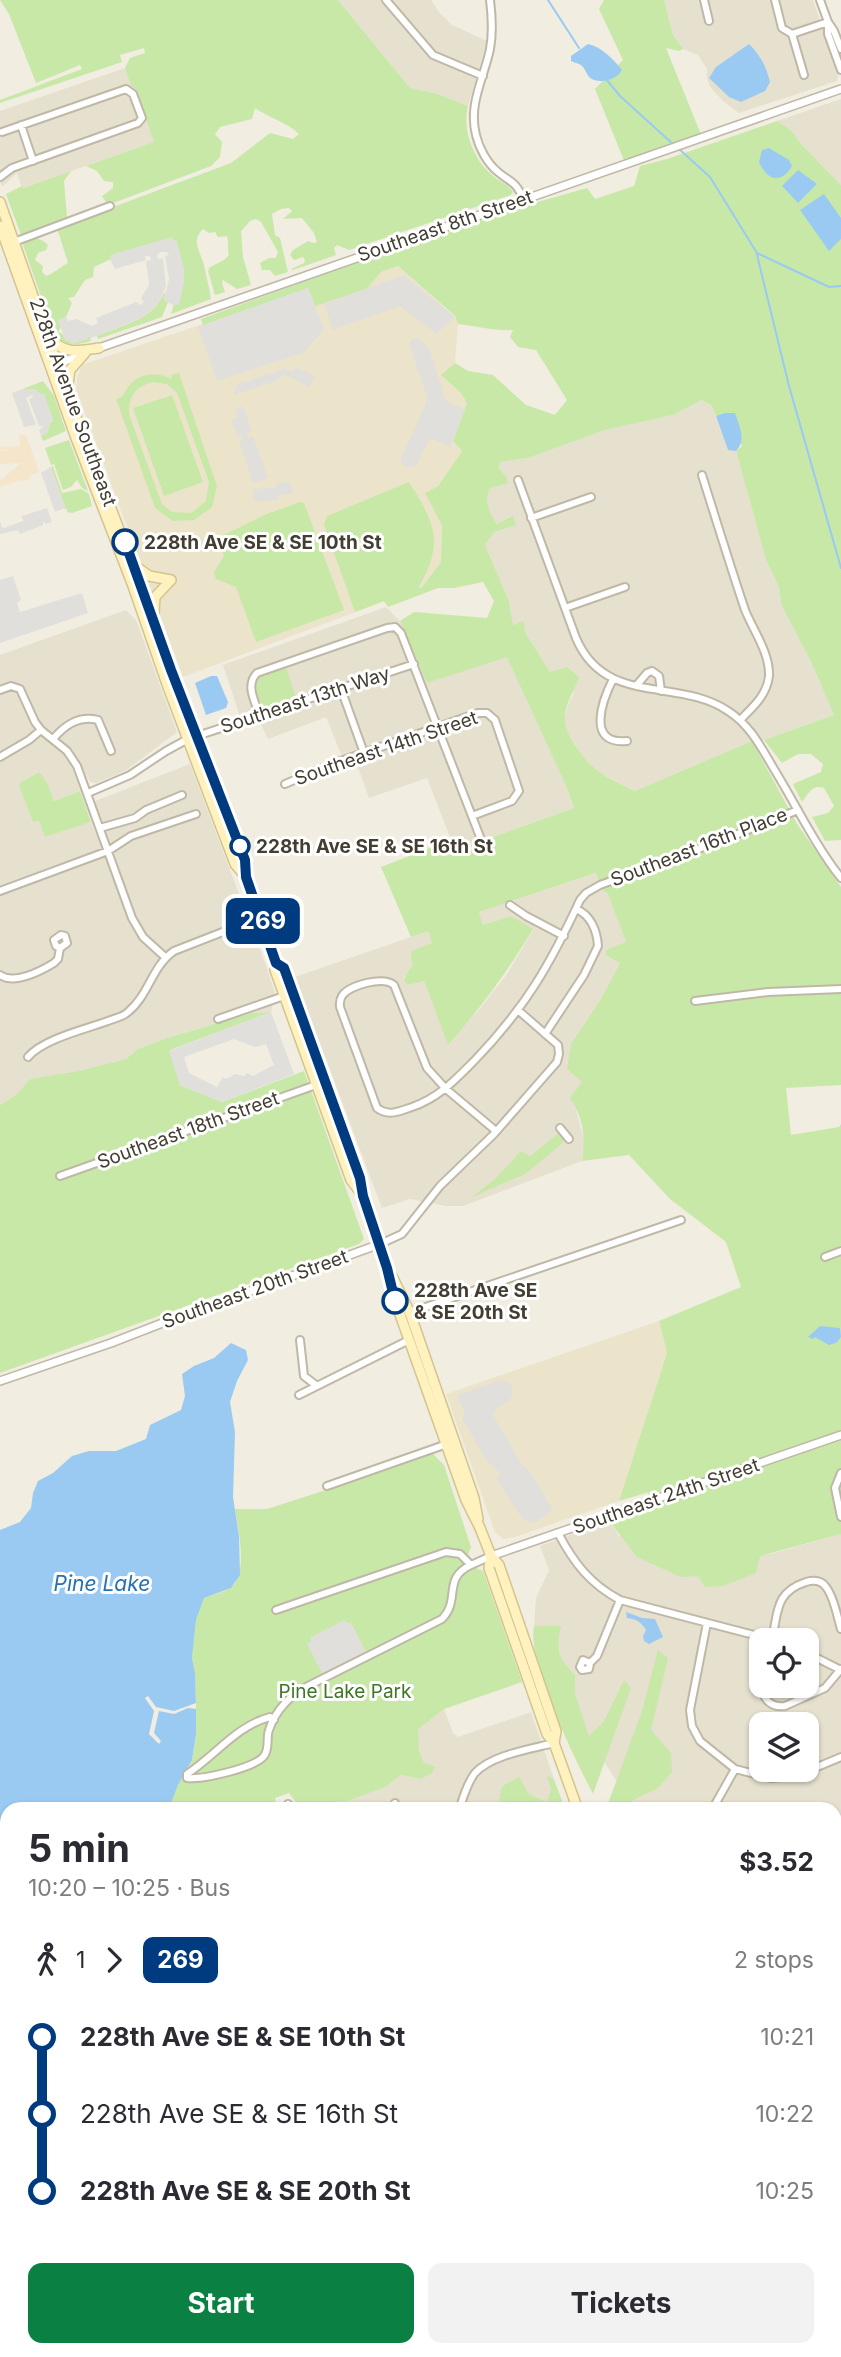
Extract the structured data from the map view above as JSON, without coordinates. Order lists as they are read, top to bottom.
{
  "streets": {
    "main road": ["228th Avenue Southeast"],
    "street": [
      "Southeast 8th Street",
      "Southeast 13th Way",
      "Southeast 14th Street",
      "Southeast 16th Place",
      "Southeast 18th Street",
      "Southeast 20th Street",
      "Southeast 24th Street"
    ]
  },
  "crossings": [
    ["Southeast 8th Street", "228th Avenue Southeast"],
    ["228th Avenue Southeast", "Southeast 13th Way"],
    ["228th Avenue Southeast", "Southeast 18th Street"],
    ["228th Avenue Southeast", "Southeast 20th Street"],
    ["228th Avenue Southeast", "Southeast 24th Street"]
  ],
  "water": ["Pine Lake"],
  "parks": ["Pine Lake Park"],
  "places": ["228th Ave SE & SE 10th St", "228th Ave SE & SE 16th St", "228th Ave SE & SE 20th St"],
  "lines": ["bus line 269"],
  "page": {
    "on_map": "269",
    "heading": ["5 min", "10:20 – 10:25 · Bus", "$3.52"],
    "legs": ["1", "269", "2 stops"],
    "list": [
      {
        "name": "228th Ave SE & SE 10th St",
        "value": "10:21"
      },
      {
        "name": "228th Ave SE & SE 16th St",
        "value": "10:22"
      },
      {
        "name": "228th Ave SE & SE 20th St",
        "value": "10:25"
      }
    ],
    "buttons": ["Start", "Tickets"]
  }
}
